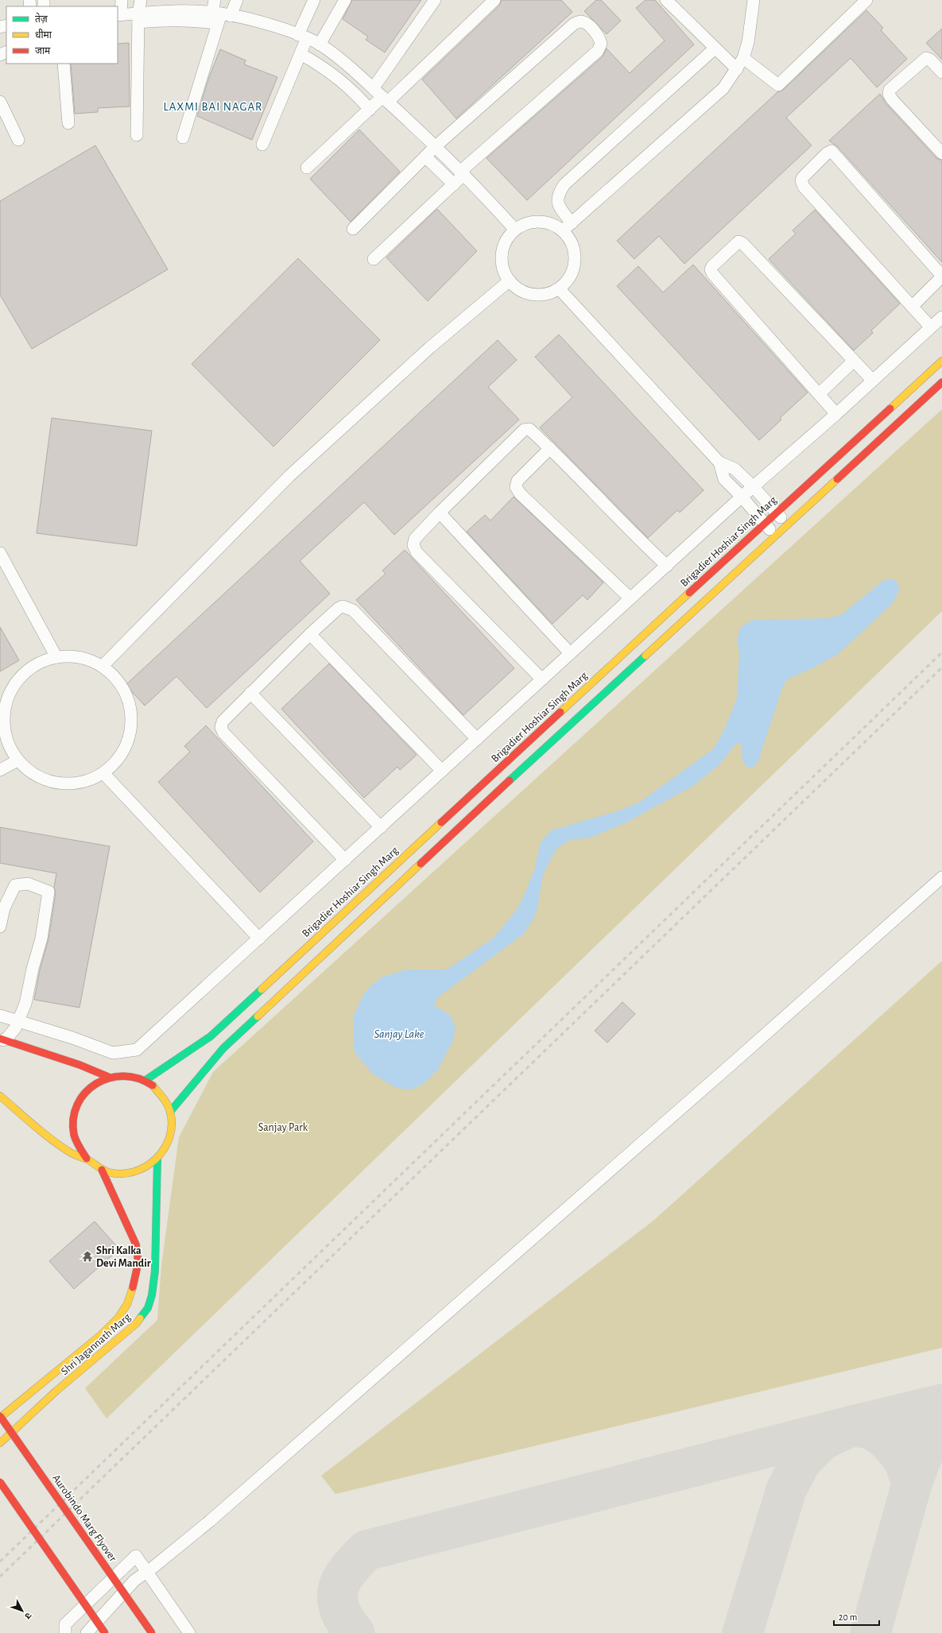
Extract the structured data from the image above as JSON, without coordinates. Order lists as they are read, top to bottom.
{
  "streets": {
    "street": ["Brigadier Hoshiar Singh Marg", "Shri Jagannath Marg", "Aurobindo Marg Flyover"]
  },
  "crossings": [
    ["Brigadier Hoshiar Singh Marg", "Shri Jagannath Marg"],
    ["Shri Jagannath Marg", "Aurobindo Marg Flyover"]
  ],
  "districts": ["LAXMI BAI NAGAR"],
  "water": ["Sanjay Lake"],
  "parks": ["Sanjay Park"],
  "places": {
    "temple": ["Shri Kalka Devi Mandir"]
  },
  "legend": ["तेज़", "धीमा", "जाम"],
  "scale_bar": "20 m",
  "north": "bottom right"
}
